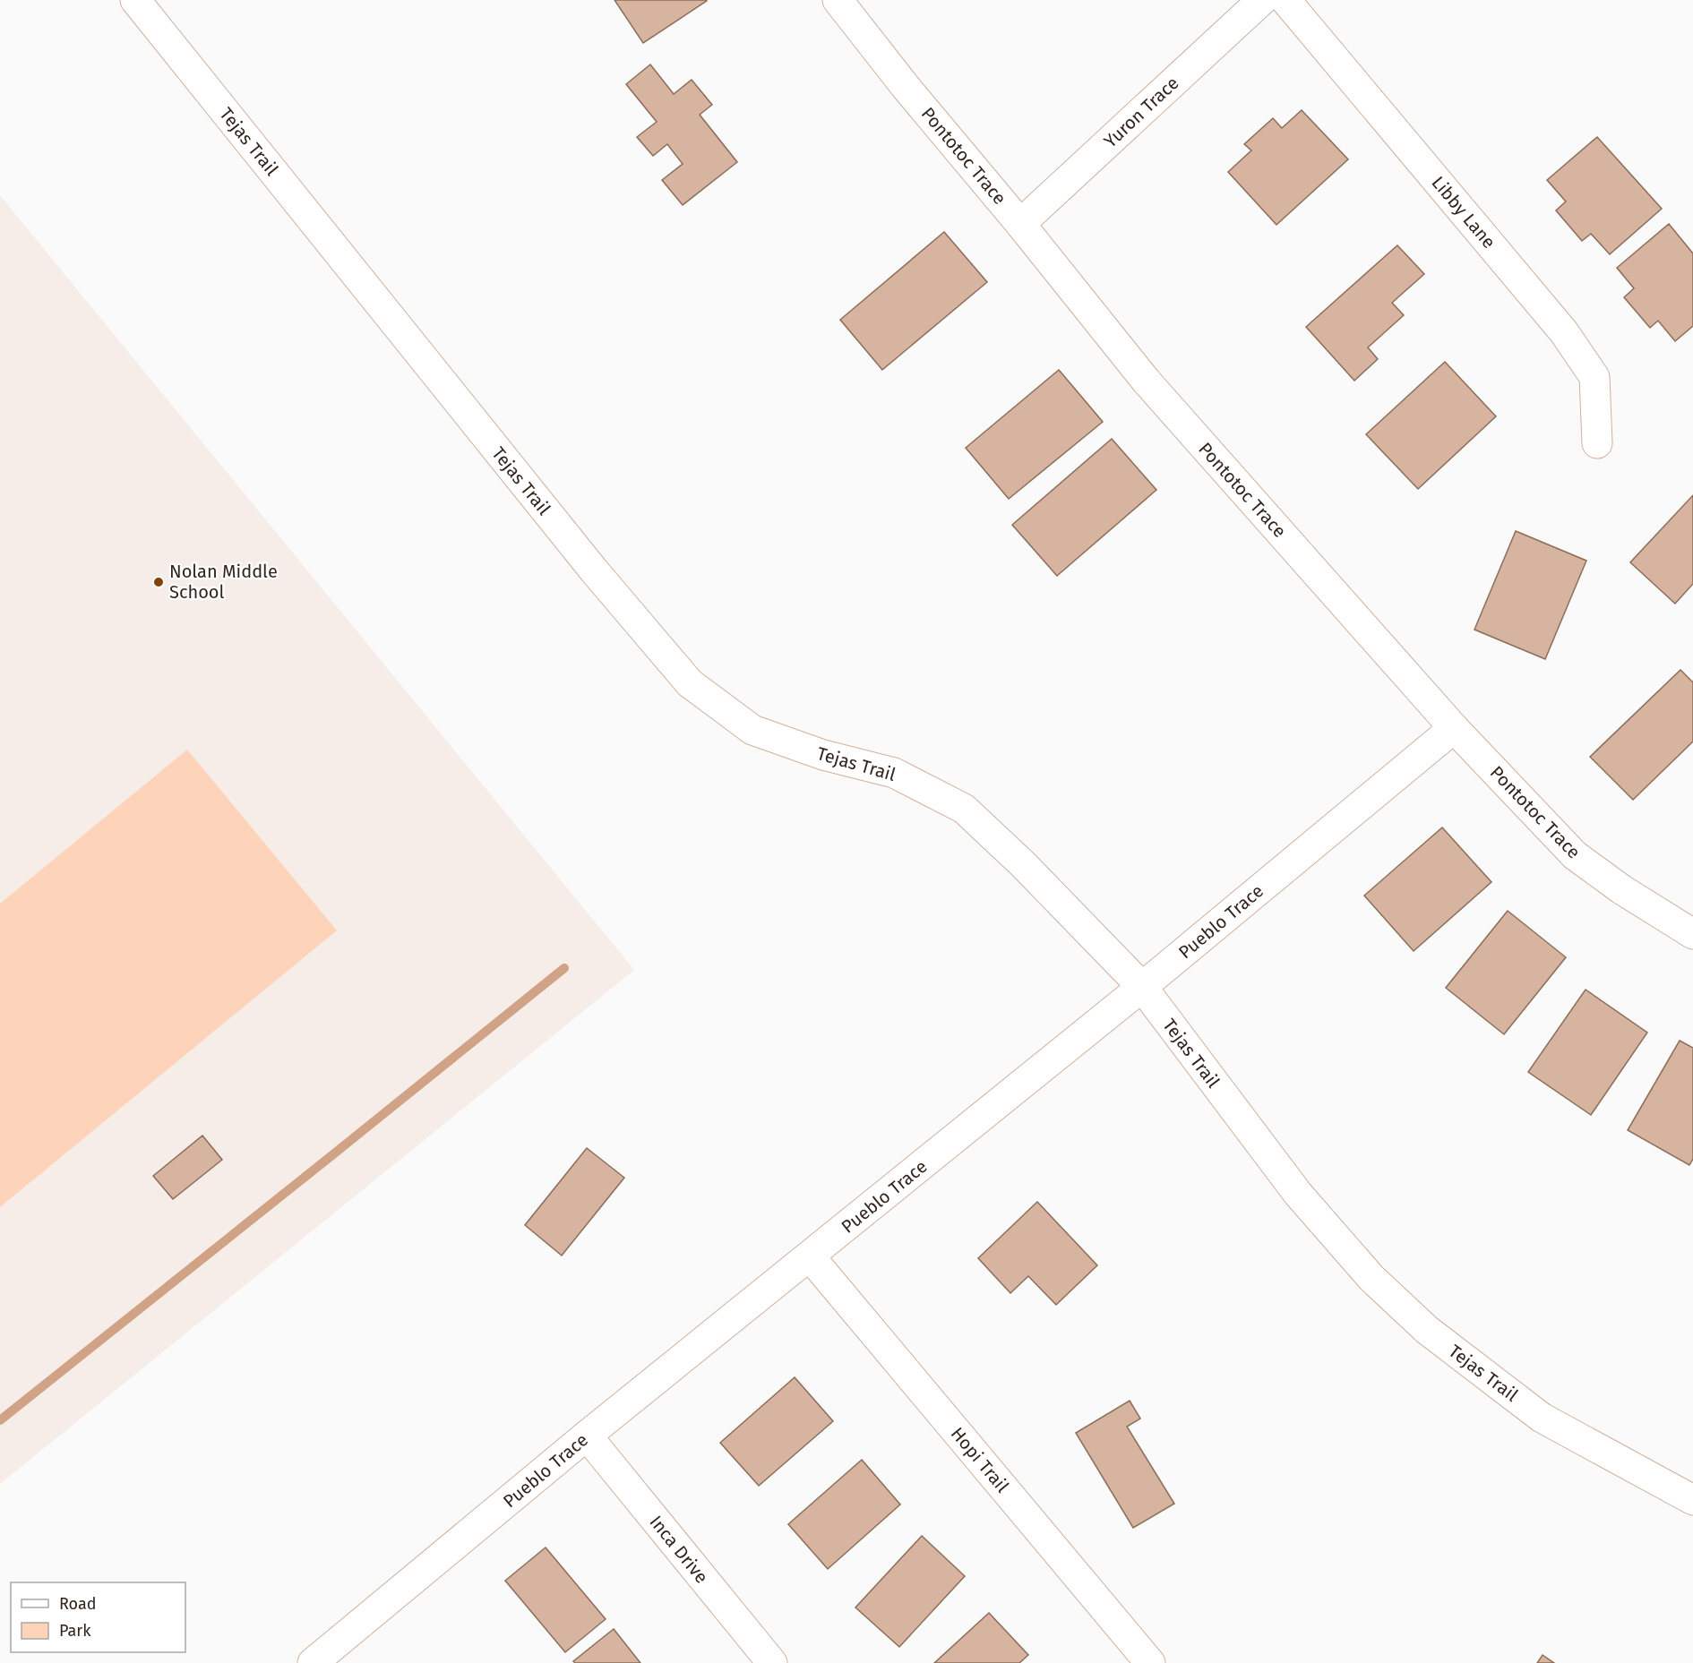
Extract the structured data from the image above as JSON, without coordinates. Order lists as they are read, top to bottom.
{
  "streets": {
    "street": [
      "Yuron Trace",
      "Tejas Trail",
      "Pontotoc Trace",
      "Libby Lane",
      "Pueblo Trace",
      "Hopi Trail",
      "Inca Drive"
    ]
  },
  "crossings": [
    ["Yuron Trace", "Pontotoc Trace"],
    ["Tejas Trail", "Pueblo Trace"],
    ["Pontotoc Trace", "Pueblo Trace"],
    ["Pueblo Trace", "Hopi Trail"],
    ["Pueblo Trace", "Inca Drive"]
  ],
  "places": ["Nolan Middle School"],
  "legend": ["Road", "Park"]
}
